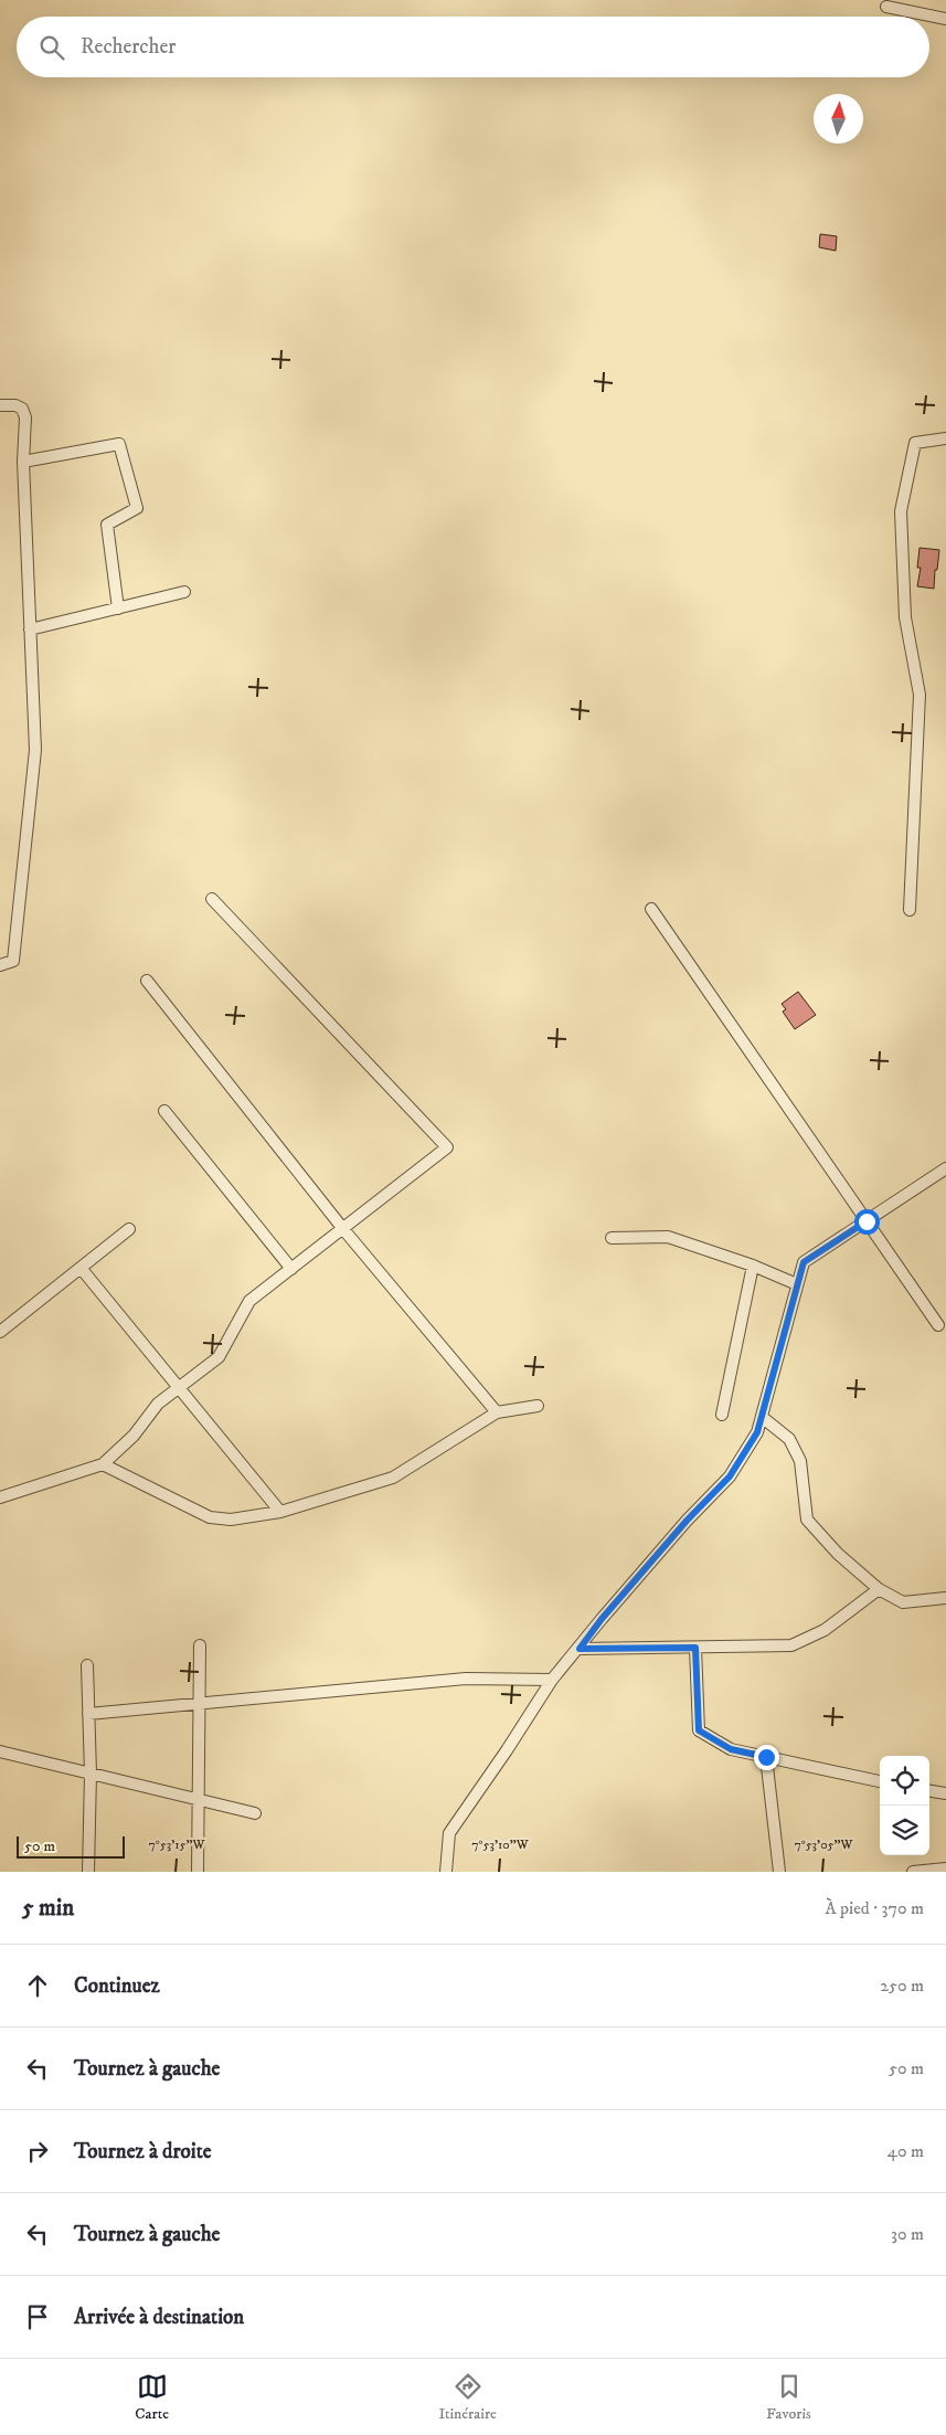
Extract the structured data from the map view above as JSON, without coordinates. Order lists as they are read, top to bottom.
{
  "scale_bar": "50 m",
  "north": "top",
  "page": {
    "search": "Rechercher",
    "scale": "50 m",
    "heading": ["5 min", "À pied · 370 m"],
    "list": [
      ["Continuez", "250 m"],
      ["Tournez à gauche", "50 m"],
      ["Tournez à droite", "40 m"],
      ["Tournez à gauche", "30 m"],
      "Arrivée à destination"
    ],
    "nav": ["Carte", "Itinéraire", "Favoris"]
  },
  "coordinates": ["7°53'15\"W", "7°53'10\"W", "7°53'05\"W"]
}
